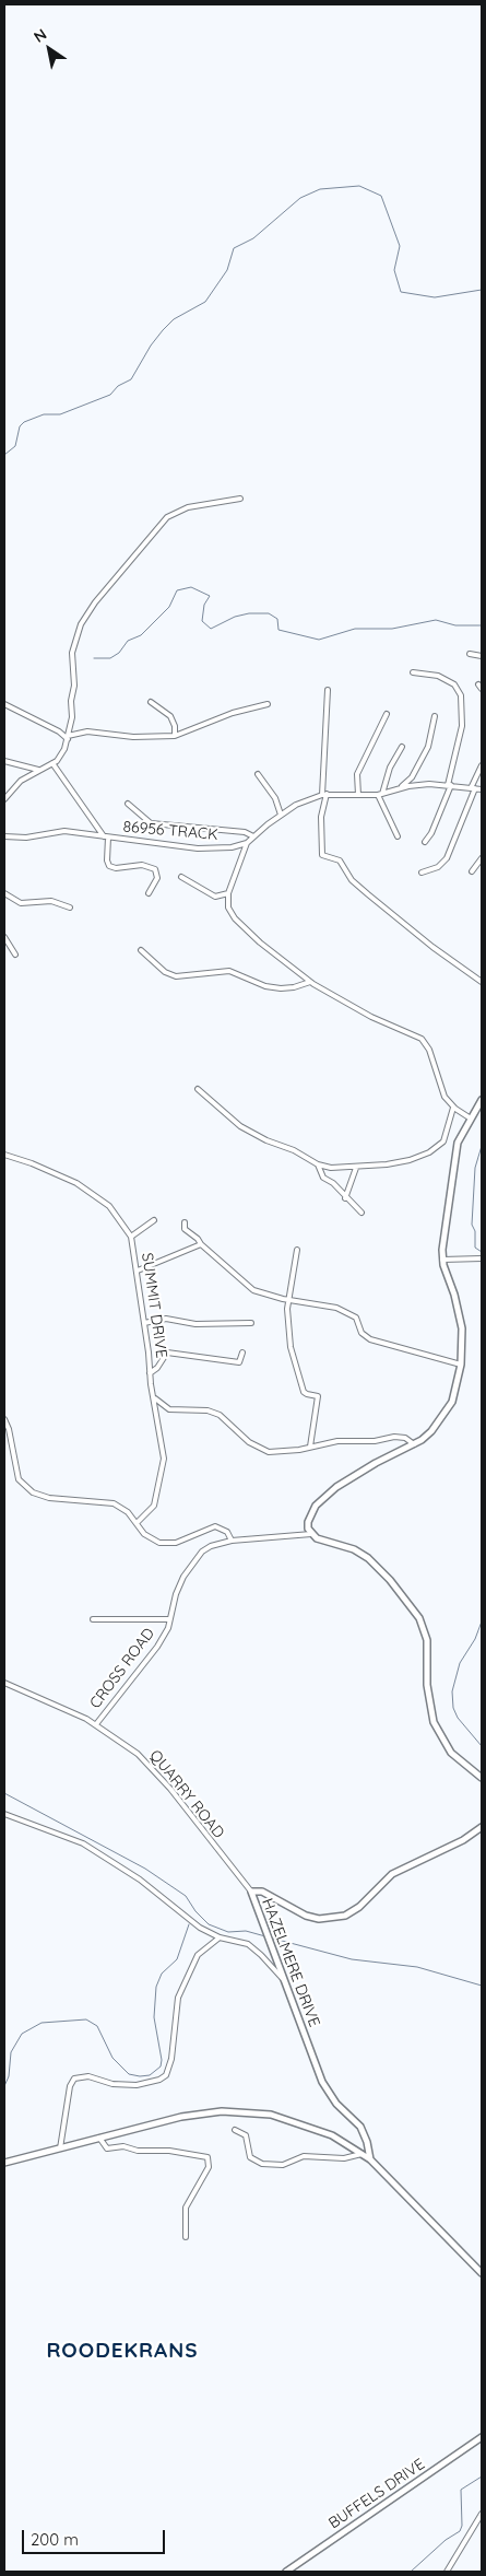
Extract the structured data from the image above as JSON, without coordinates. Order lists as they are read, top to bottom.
{
  "streets": {
    "street": [
      "86956 TRACK",
      "SUMMIT DRIVE",
      "CROSS ROAD",
      "QUARRY ROAD",
      "HAZELMERE DRIVE",
      "BUFFELS DRIVE"
    ]
  },
  "crossings": [
    ["CROSS ROAD", "QUARRY ROAD"],
    ["QUARRY ROAD", "HAZELMERE DRIVE"]
  ],
  "districts": ["ROODEKRANS"],
  "scale_bar": "200 m",
  "north": "top left"
}
